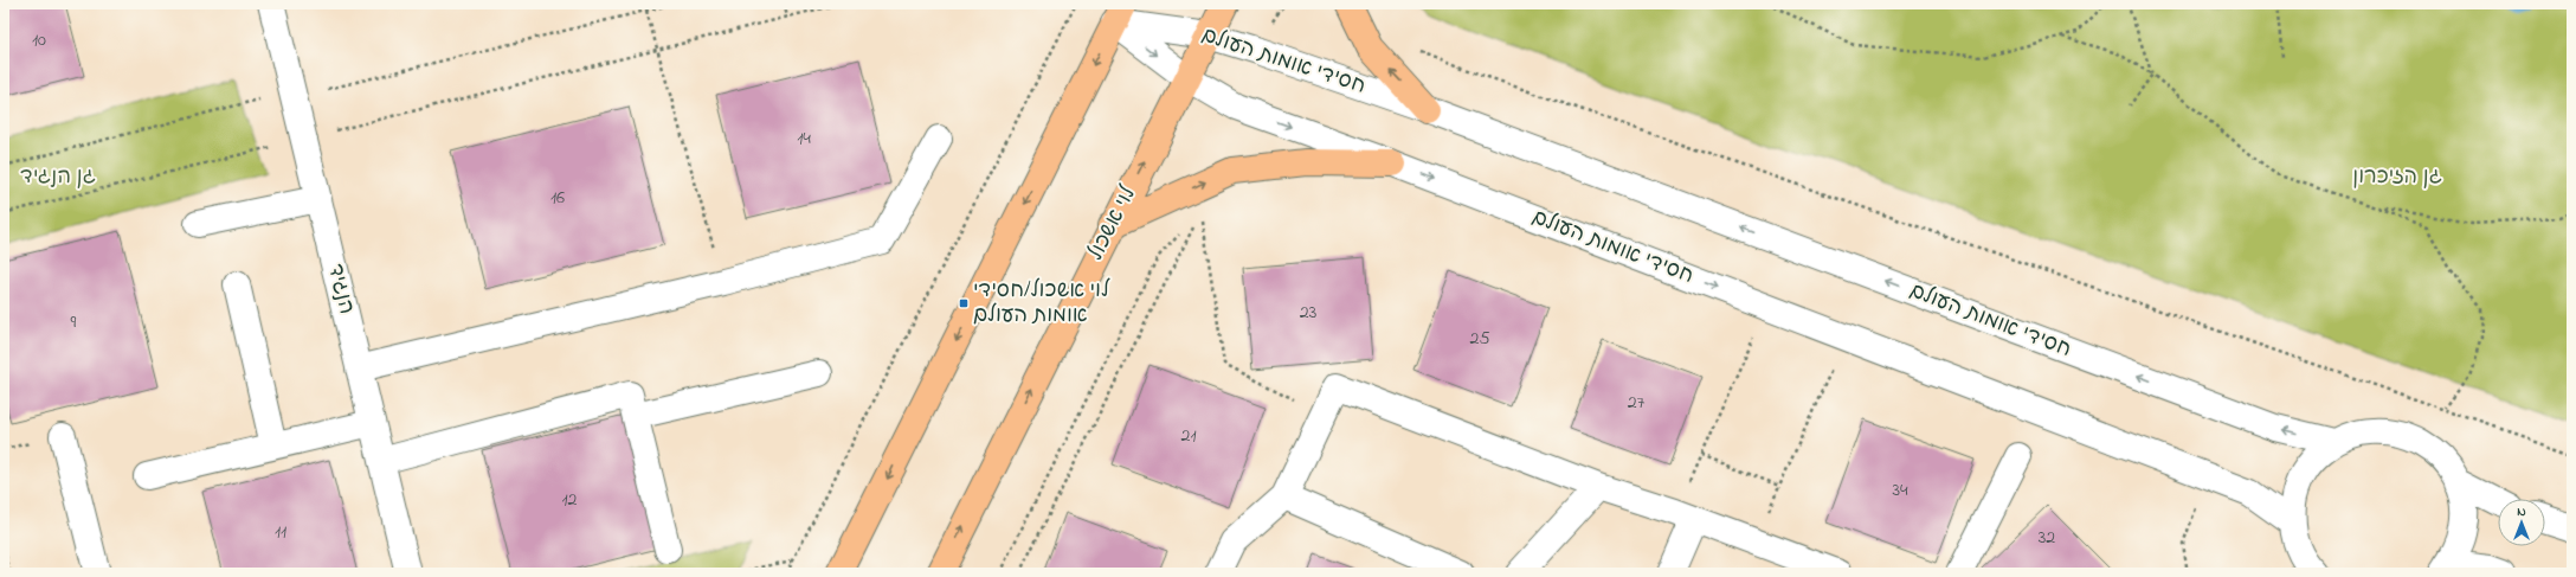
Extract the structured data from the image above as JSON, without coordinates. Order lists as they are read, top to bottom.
{
  "streets": {
    "main road": ["לוי אשכול"],
    "street": ["חסידי אומות העולם", "הנגיד"]
  },
  "crossings": [
    ["חסידי אומות העולם", "לוי אשכול"]
  ],
  "parks": ["גן הנגיד", "גן הזיכרון"],
  "places": {
    "transit": ["לוי אשכול/חסידי אומות העולם"]
  },
  "house_numbers": [
    "10",
    "14",
    "16",
    "23",
    "9",
    "25",
    "27",
    "21",
    "34",
    "12",
    "11",
    "32"
  ],
  "north": "top"
}
